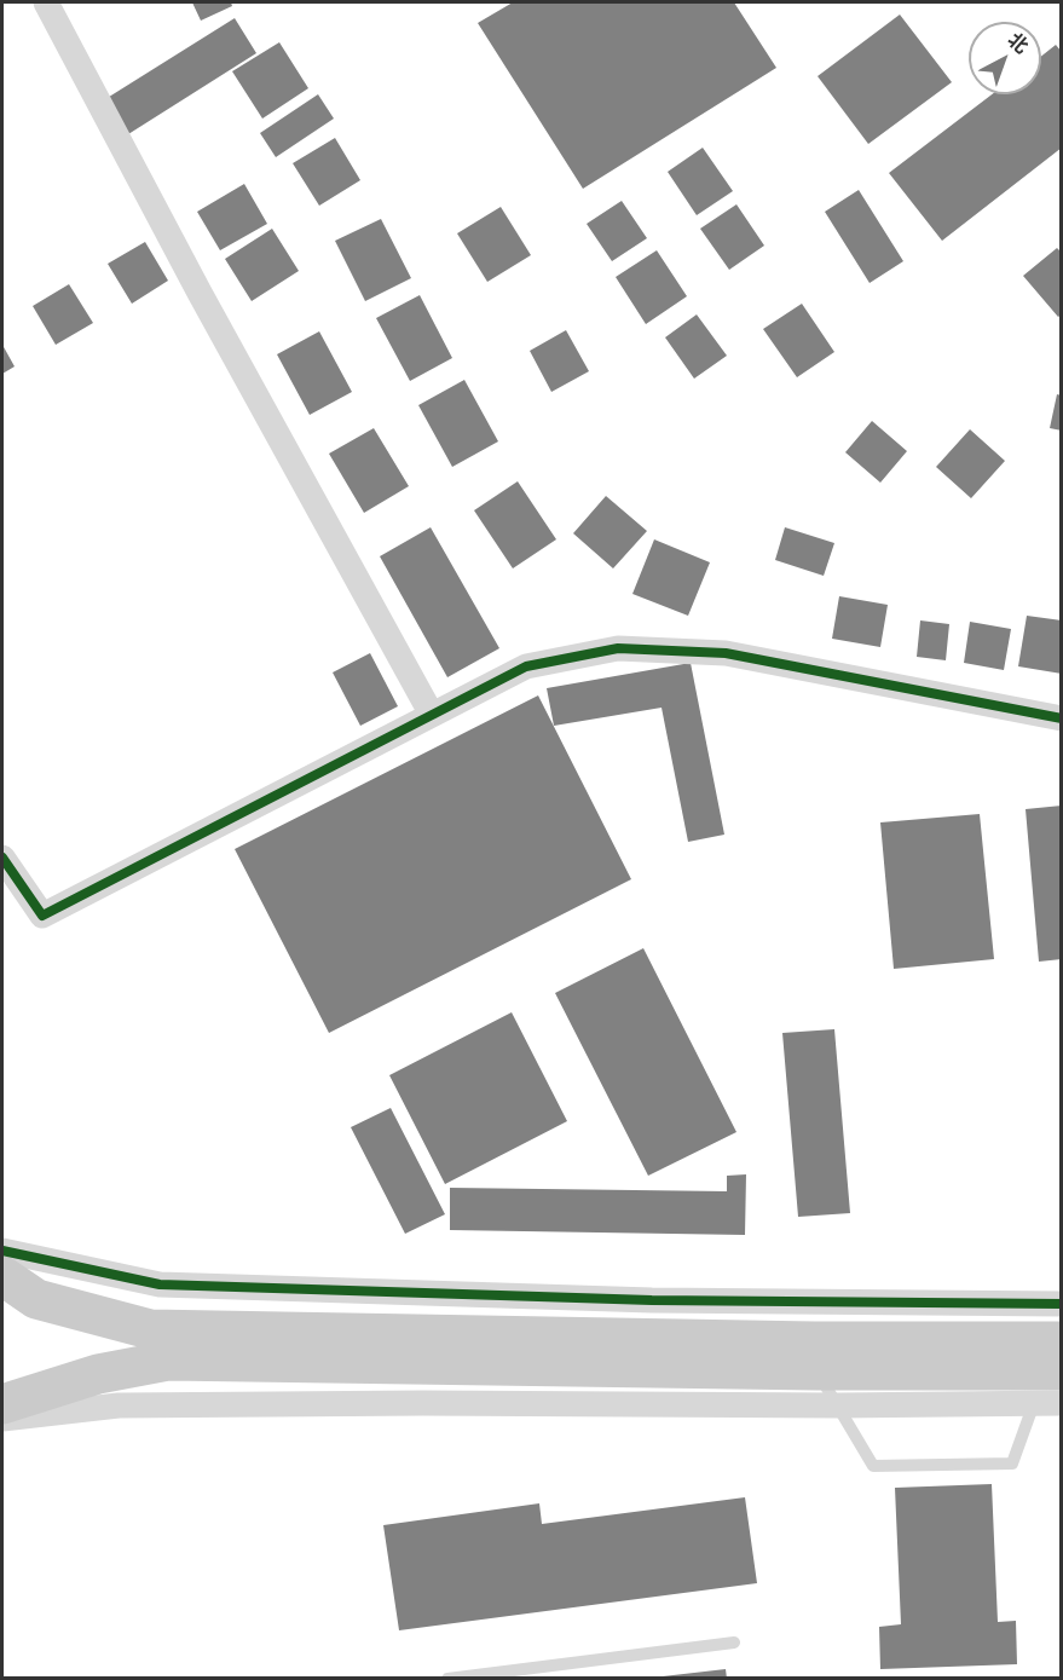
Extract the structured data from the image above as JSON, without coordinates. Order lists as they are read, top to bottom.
{
  "north": "top right"
}
